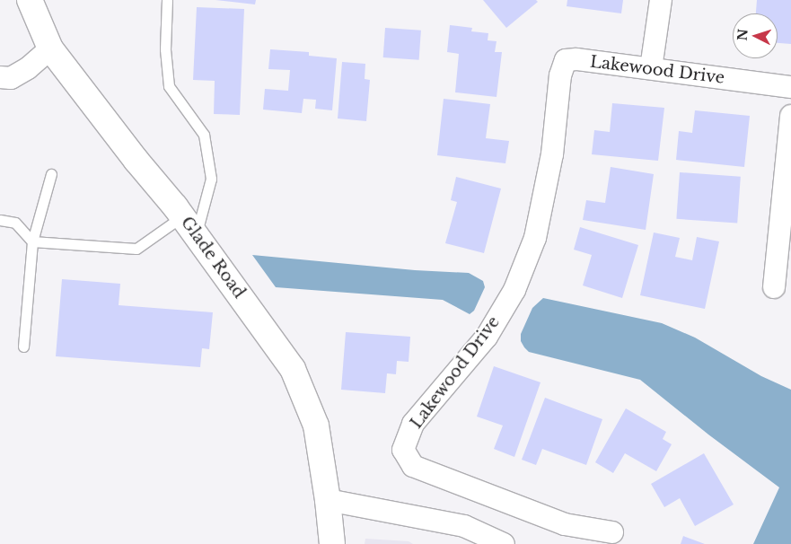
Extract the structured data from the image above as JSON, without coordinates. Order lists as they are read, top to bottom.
{
  "streets": {
    "main road": ["Glade Road"],
    "street": ["Lakewood Drive"]
  },
  "north": "left"
}
